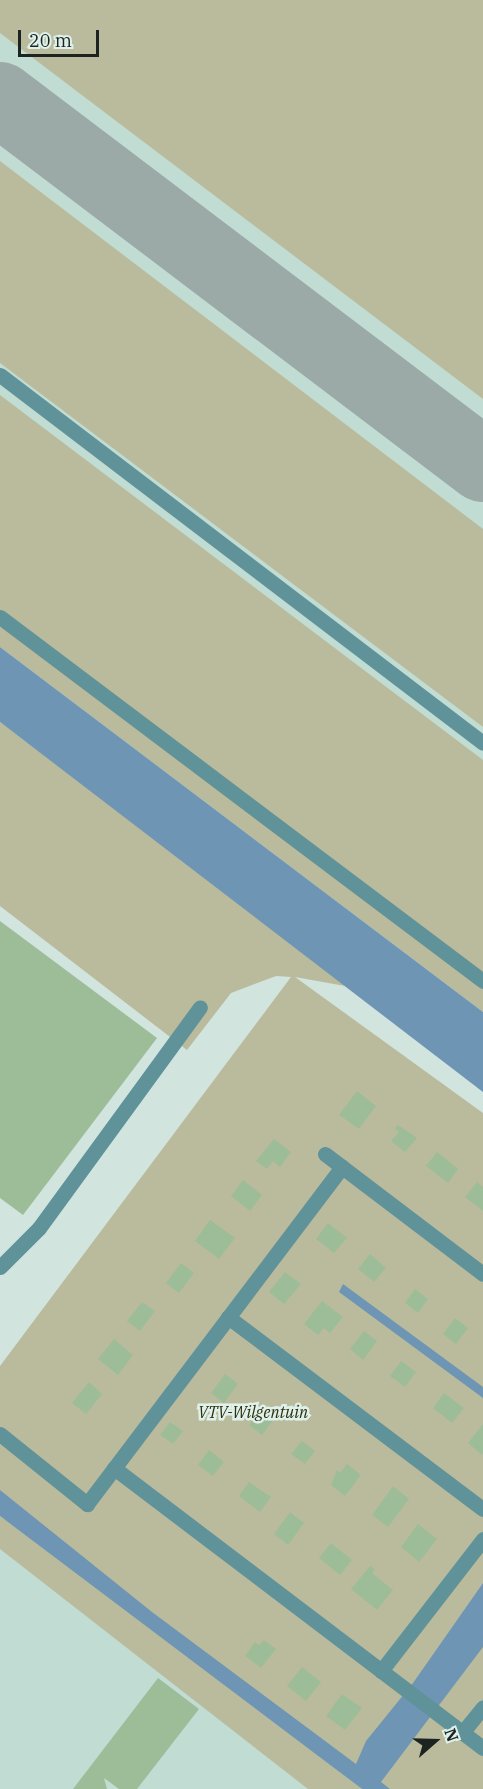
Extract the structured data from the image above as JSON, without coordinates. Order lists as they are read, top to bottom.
{
  "parks": ["VTV-Wilgentuin"],
  "scale_bar": "20 m",
  "north": "right"
}
